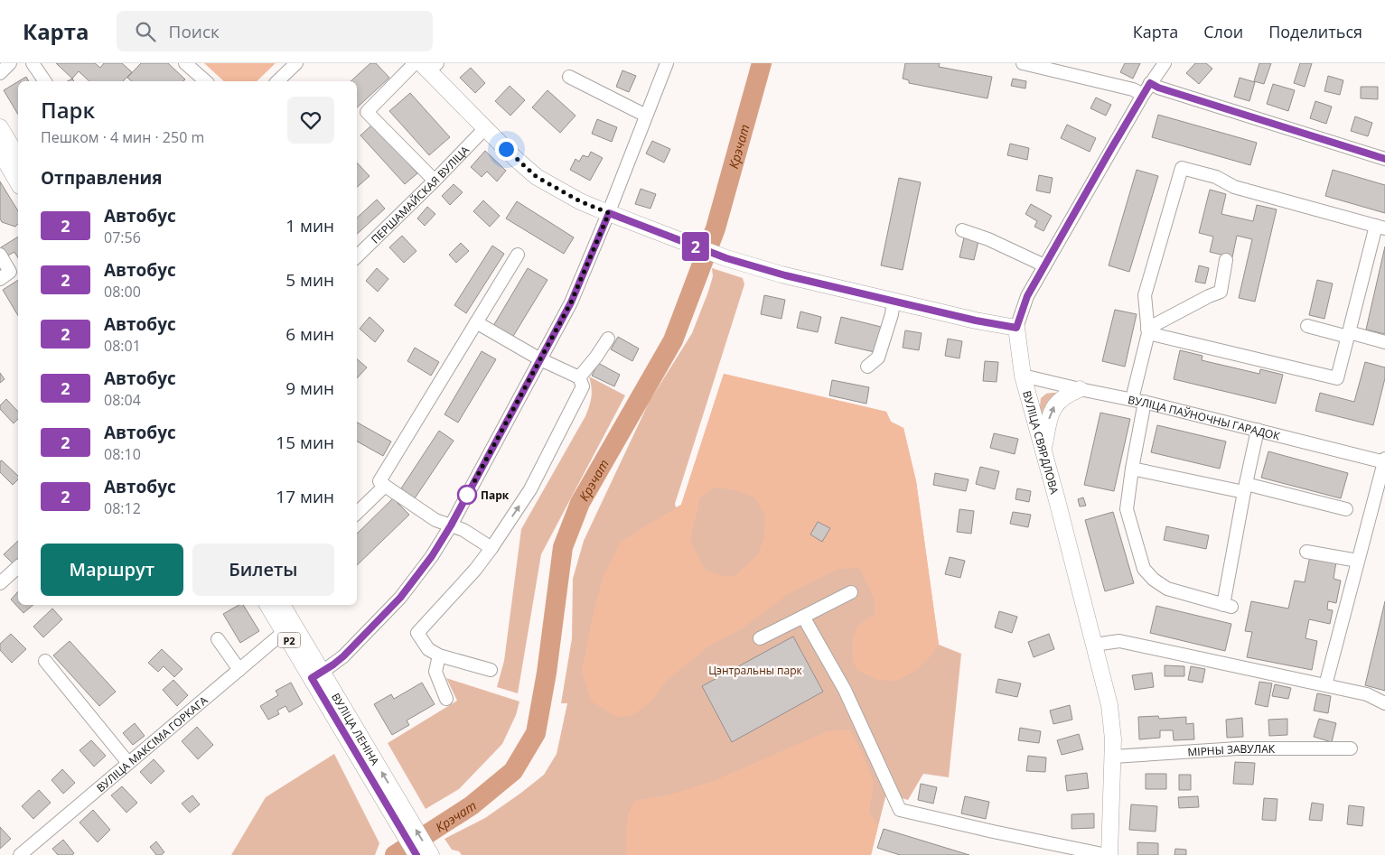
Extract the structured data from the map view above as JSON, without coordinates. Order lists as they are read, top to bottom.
{
  "streets": {
    "main road": ["ВУЛІЦА СВЯРДЛОВА", "Р2", "ВУЛІЦА ЛЕНІНА"],
    "street": [
      "ПЕРШАМАЙСКАЯ ВУЛІЦА",
      "ВУЛІЦА ПАЎНОЧНЫ ГАРАДОК",
      "ВУЛІЦА МАКСІМА ГОРКАГА",
      "МІРНЫ ЗАВУЛАК"
    ]
  },
  "crossings": [
    ["ВУЛІЦА ПАЎНОЧНЫ ГАРАДОК", "ВУЛІЦА СВЯРДЛОВА"],
    ["ВУЛІЦА СВЯРДЛОВА", "МІРНЫ ЗАВУЛАК"],
    ["ВУЛІЦА ЛЕНІНА", "ВУЛІЦА МАКСІМА ГОРКАГА"]
  ],
  "water": ["Крэчат"],
  "parks": ["Цэнтральны парк"],
  "places": ["Парк"],
  "lines": ["bus line 2"],
  "page": {
    "header": "Карта",
    "search": "Поиск",
    "nav": ["Карта", "Слои", "Поделиться"],
    "on_map": "2",
    "heading": [
      ["Парк", "Пешком · 4 мин · 250 m"],
      "Отправления"
    ],
    "list": [
      {
        "mark": "2",
        "name": "Автобус",
        "note": "07:56",
        "value": "1 мин"
      },
      {
        "mark": "2",
        "name": "Автобус",
        "note": "08:00",
        "value": "5 мин"
      },
      {
        "mark": "2",
        "name": "Автобус",
        "note": "08:01",
        "value": "6 мин"
      },
      {
        "mark": "2",
        "name": "Автобус",
        "note": "08:04",
        "value": "9 мин"
      },
      {
        "mark": "2",
        "name": "Автобус",
        "note": "08:10",
        "value": "15 мин"
      },
      {
        "mark": "2",
        "name": "Автобус",
        "note": "08:12",
        "value": "17 мин"
      }
    ],
    "buttons": ["Маршрут", "Билеты"]
  }
}
